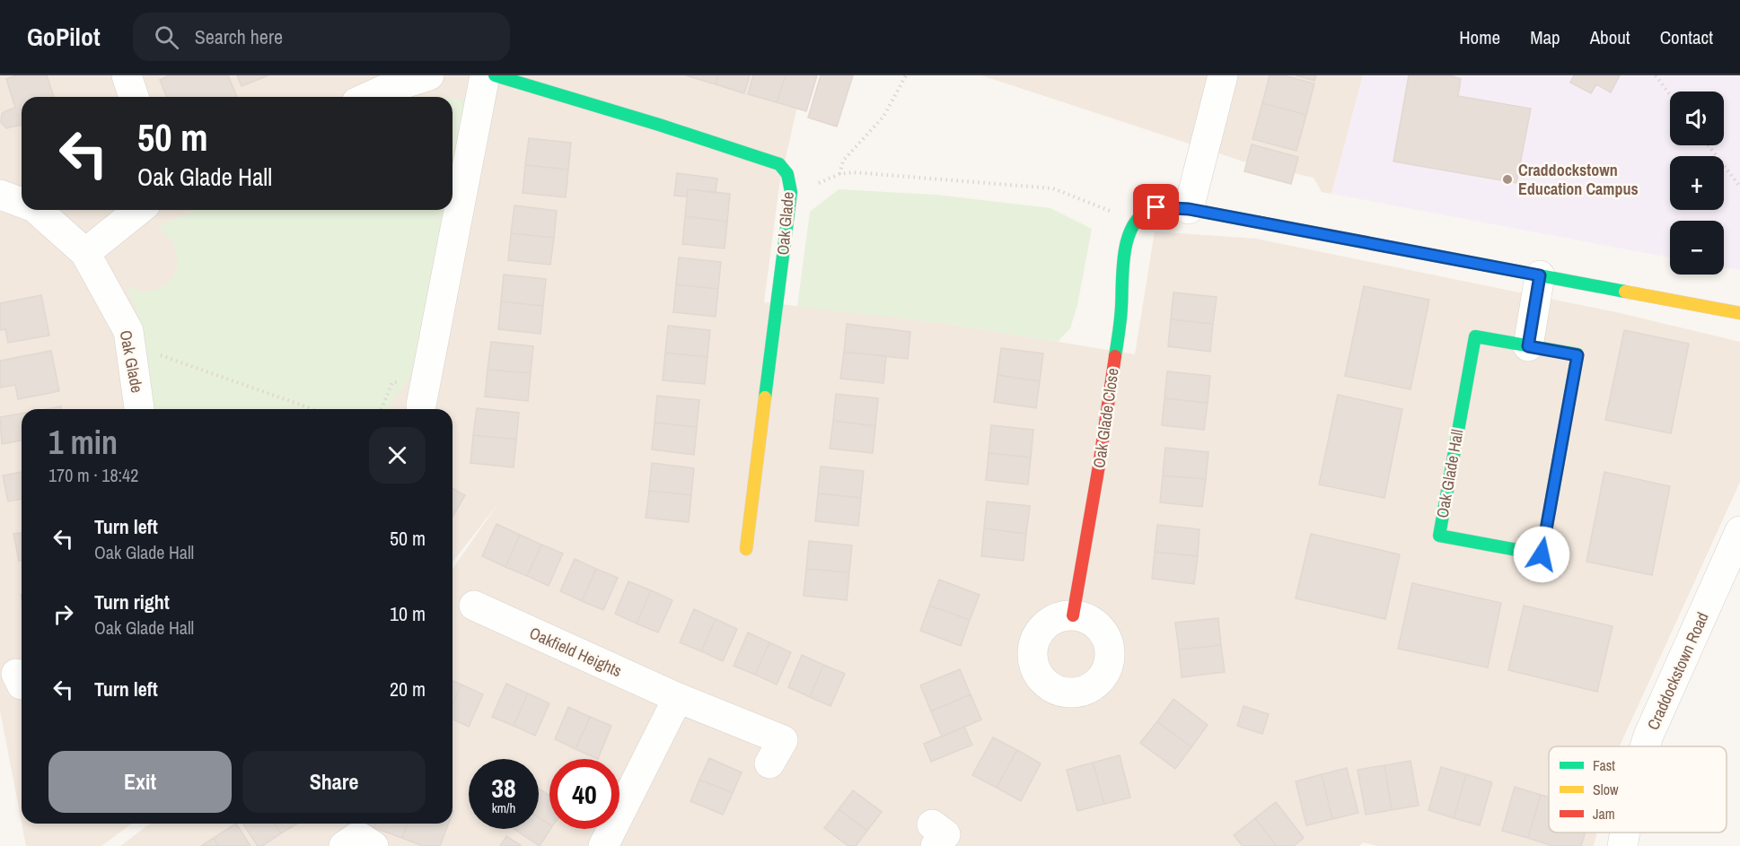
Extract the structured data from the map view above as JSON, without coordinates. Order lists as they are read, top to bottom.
{
  "streets": {
    "street": [
      "Oak Glade",
      "Oak Glade Close",
      "Oak Glade Hall",
      "Oakfield Heights",
      "Craddockstown Road"
    ]
  },
  "places": ["Craddockstown Education Campus"],
  "legend": ["Fast", "Slow", "Jam"],
  "page": {
    "header": "GoPilot",
    "search": "Search here",
    "nav": [
      "Home",
      "Map",
      "About",
      "Contact"
    ],
    "map_buttons": ["+", "−"],
    "turn": ["50 m", "Oak Glade Hall"],
    "heading": ["1 min", "170 m · 18:42"],
    "list": [
      {
        "name": "Turn left",
        "note": "Oak Glade Hall",
        "value": "50 m"
      },
      {
        "name": "Turn right",
        "note": "Oak Glade Hall",
        "value": "10 m"
      },
      {
        "name": "Turn left",
        "value": "20 m"
      }
    ],
    "buttons": ["Exit", "Share"],
    "speed": "38 km/h",
    "limit": "40"
  }
}
